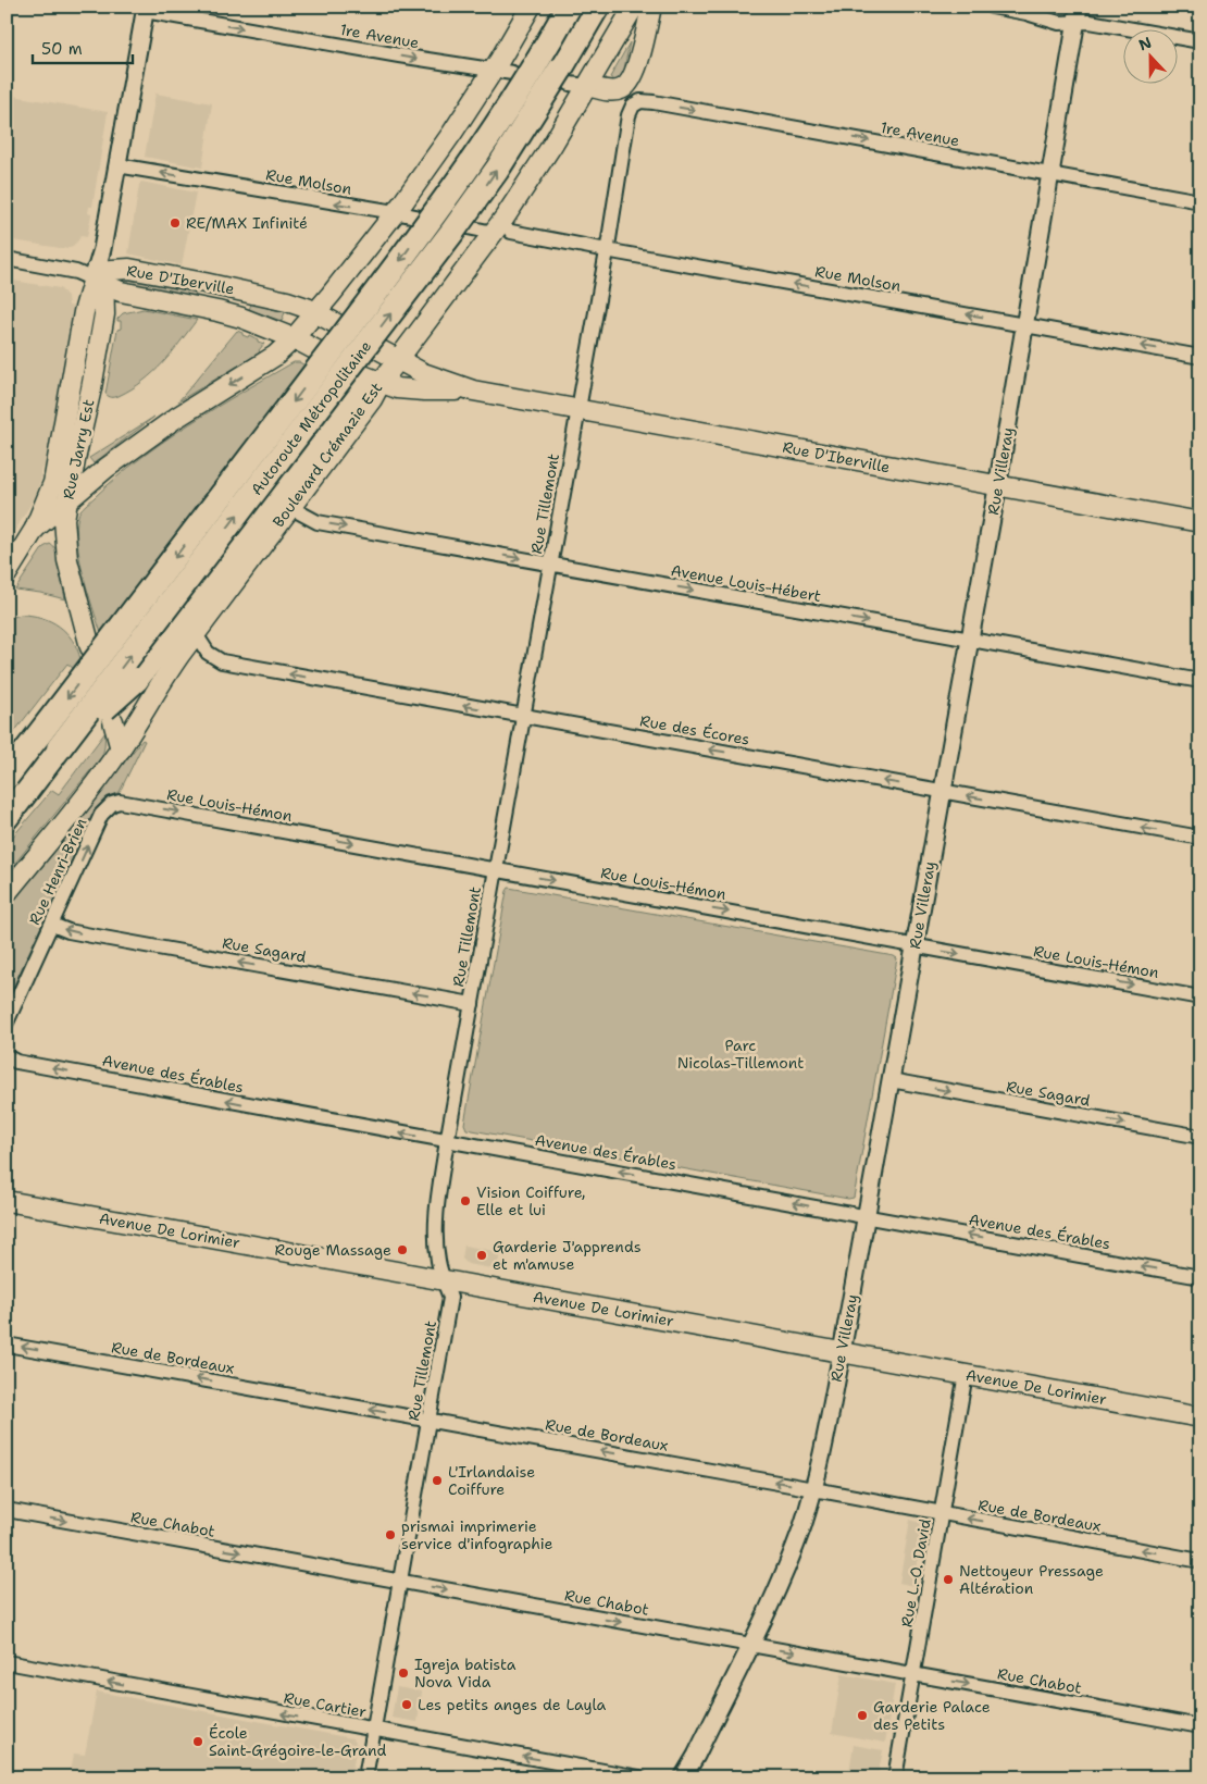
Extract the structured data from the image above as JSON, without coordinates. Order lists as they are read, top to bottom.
{
  "streets": {
    "highway": ["Autoroute Métropolitaine"],
    "main road": [
      "Rue D'Iberville",
      "Rue Jarry Est",
      "Boulevard Crémazie Est",
      "Avenue De Lorimier"
    ],
    "street": [
      "1re Avenue",
      "Rue Molson",
      "Rue Villeray",
      "Rue Tillemont",
      "Avenue Louis-Hébert",
      "Rue des Écores",
      "Rue Louis-Hémon",
      "Rue Henri-Brien",
      "Rue Sagard",
      "Avenue des Érables",
      "Rue de Bordeaux",
      "Rue Chabot",
      "Rue L.-O. David",
      "Rue Cartier"
    ]
  },
  "crossings": [
    ["1re Avenue", "Rue Jarry Est"],
    ["1re Avenue", "Rue Villeray"],
    ["1re Avenue", "Rue Tillemont"],
    ["Rue Molson", "Rue Jarry Est"],
    ["Rue Molson", "Boulevard Crémazie Est"],
    ["Rue Molson", "Rue Villeray"],
    ["Rue Molson", "Rue Tillemont"],
    ["Rue D'Iberville", "Rue Jarry Est"],
    ["Rue D'Iberville", "Boulevard Crémazie Est"],
    ["Rue D'Iberville", "Rue Villeray"],
    ["Rue D'Iberville", "Rue Tillemont"],
    ["Boulevard Crémazie Est", "Avenue Louis-Hébert"],
    ["Boulevard Crémazie Est", "Rue des Écores"],
    ["Rue Villeray", "Avenue Louis-Hébert"],
    ["Rue Villeray", "Rue des Écores"],
    ["Rue Villeray", "Rue Louis-Hémon"],
    ["Rue Villeray", "Rue Sagard"],
    ["Rue Villeray", "Avenue des Érables"],
    ["Rue Villeray", "Avenue De Lorimier"],
    ["Rue Villeray", "Rue de Bordeaux"],
    ["Rue Villeray", "Rue Chabot"],
    ["Rue Tillemont", "Avenue Louis-Hébert"],
    ["Rue Tillemont", "Rue des Écores"],
    ["Rue Tillemont", "Rue Louis-Hémon"],
    ["Rue Tillemont", "Rue Sagard"],
    ["Rue Tillemont", "Avenue des Érables"],
    ["Rue Tillemont", "Avenue De Lorimier"],
    ["Rue Tillemont", "Rue de Bordeaux"],
    ["Rue Tillemont", "Rue Chabot"],
    ["Rue Tillemont", "Rue Cartier"],
    ["Rue Louis-Hémon", "Rue Henri-Brien"],
    ["Rue Henri-Brien", "Rue Sagard"],
    ["Avenue De Lorimier", "Rue L.-O. David"],
    ["Rue de Bordeaux", "Rue L.-O. David"],
    ["Rue Chabot", "Rue L.-O. David"]
  ],
  "one_way": [
    "1re Avenue",
    "Rue Molson",
    "Avenue Louis-Hébert",
    "Rue des Écores",
    "Rue Louis-Hémon",
    "Rue Henri-Brien",
    "Avenue des Érables",
    "Rue de Bordeaux",
    "Rue Chabot",
    "Rue Cartier"
  ],
  "parks": ["Parc Nicolas-Tillemont"],
  "places": [
    "RE/MAX Infinité",
    "Vision Coiffure, Elle et lui",
    "Rouge Massage",
    "Garderie J'apprends et m'amuse",
    "L'Irlandaise Coiffure",
    "prismai imprimerie service d'infographie",
    "Nettoyeur Pressage Altération",
    "Igreja batista Nova Vida",
    "Les petits anges de Layla",
    "Garderie Palace des Petits",
    "École Saint-Grégoire-le-Grand"
  ],
  "scale_bar": "50 m",
  "north": "top"
}
